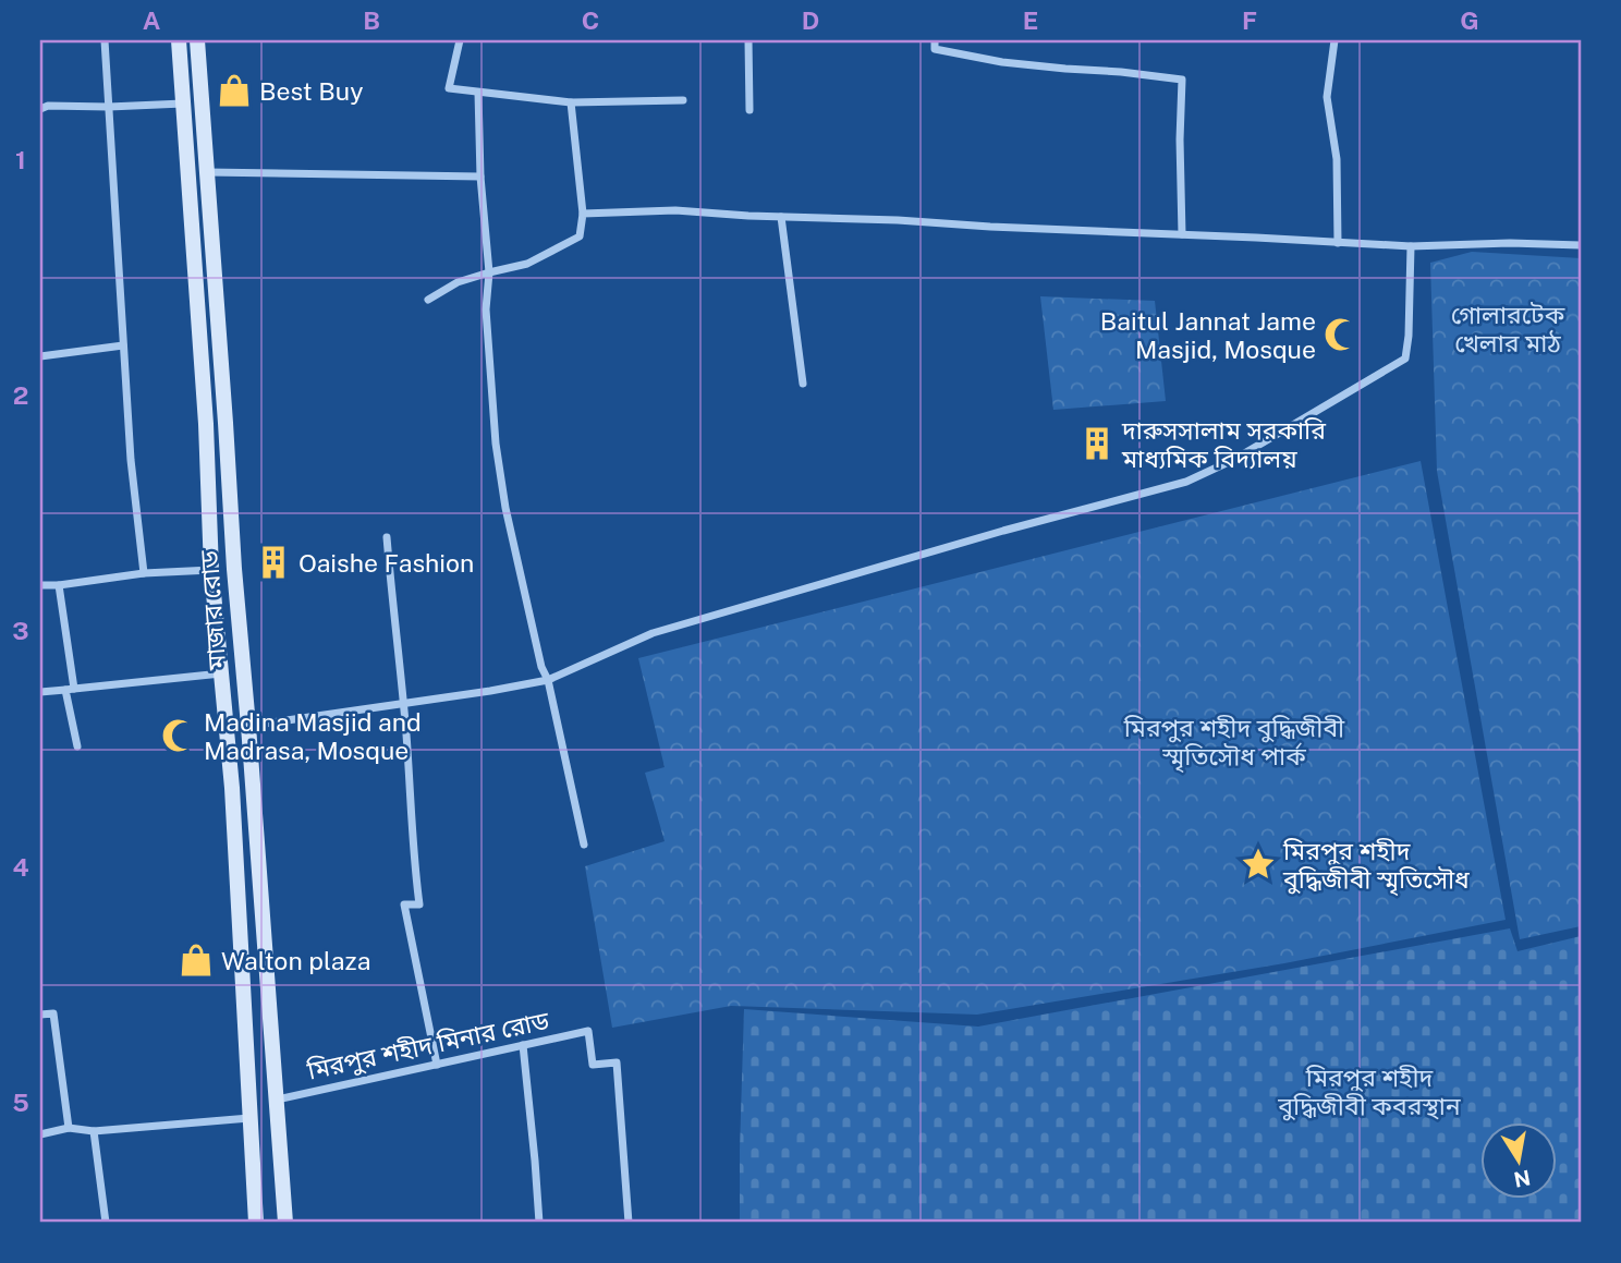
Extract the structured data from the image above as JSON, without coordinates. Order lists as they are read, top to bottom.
{
  "streets": {
    "main road": ["মাজার রোড"],
    "street": ["মিরপুর শহীদ মিনার রোড"]
  },
  "crossings": [
    ["মাজার রোড", "মিরপুর শহীদ মিনার রোড"]
  ],
  "parks": ["গোলারটেক খেলার মাঠ", "মিরপুর শহীদ বুদ্ধিজীবী স্মৃতিসৌধ পার্ক", "মিরপুর শহীদ বুদ্ধিজীবী কবরস্থান"],
  "places": {
    "shop": ["Best Buy", "Walton plaza"],
    "mosque": ["Baitul Jannat Jame Masjid, Mosque", "Madina Masjid and Madrasa, Mosque"],
    "building": ["দারুসসালাম সরকারি মাধ্যমিক বিদ্যালয়", "Oaishe Fashion"],
    "place": ["মিরপুর শহীদ বুদ্ধিজীবী স্মৃতিসৌধ"]
  },
  "north": "bottom",
  "grid": {
    "columns": [
      "A",
      "B",
      "C",
      "D",
      "E",
      "F",
      "G"
    ],
    "rows": [
      "1",
      "2",
      "3",
      "4",
      "5"
    ]
  }
}
